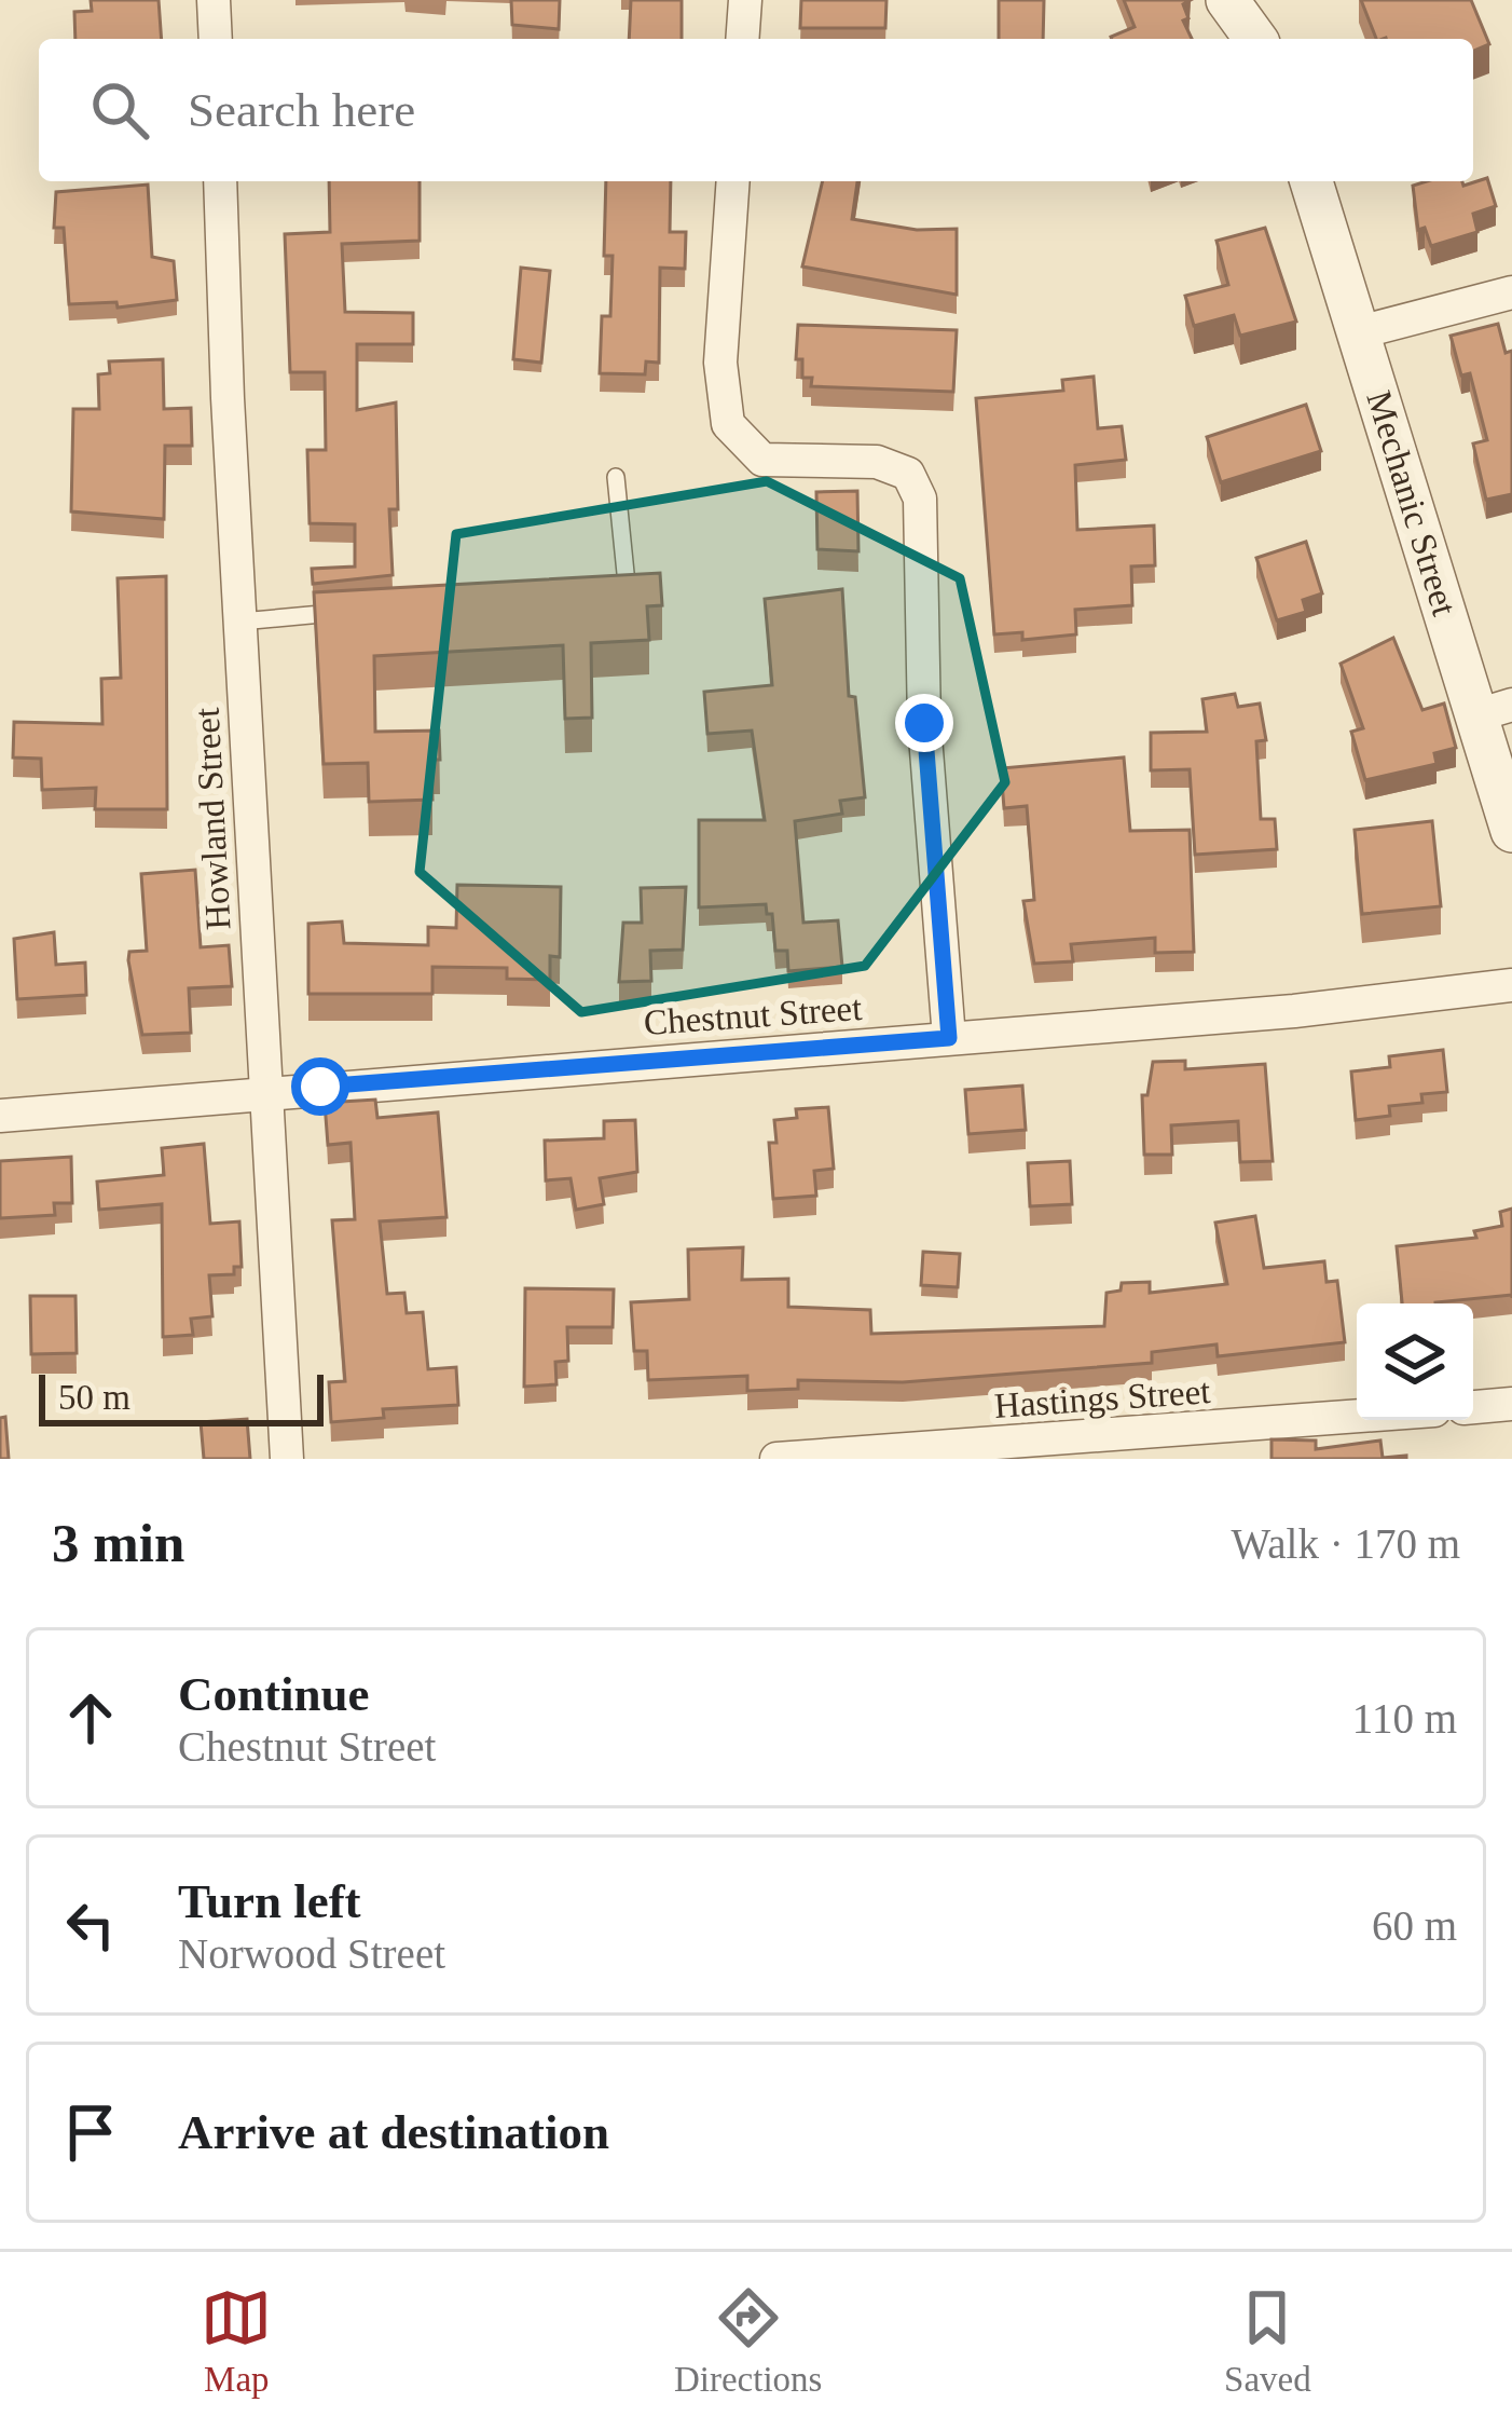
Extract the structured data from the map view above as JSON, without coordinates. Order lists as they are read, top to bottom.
{
  "streets": {
    "street": [
      "Mechanic Street",
      "Howland Street",
      "Chestnut Street",
      "Hastings Street"
    ]
  },
  "crossings": [
    ["Howland Street", "Chestnut Street"]
  ],
  "scale_bar": "50 m",
  "page": {
    "search": "Search here",
    "scale": "50 m",
    "heading": ["3 min", "Walk · 170 m"],
    "list": [
      ["Continue", "Chestnut Street", "110 m"],
      ["Turn left", "Norwood Street", "60 m"],
      "Arrive at destination"
    ],
    "nav": ["Map", "Directions", "Saved"]
  }
}
